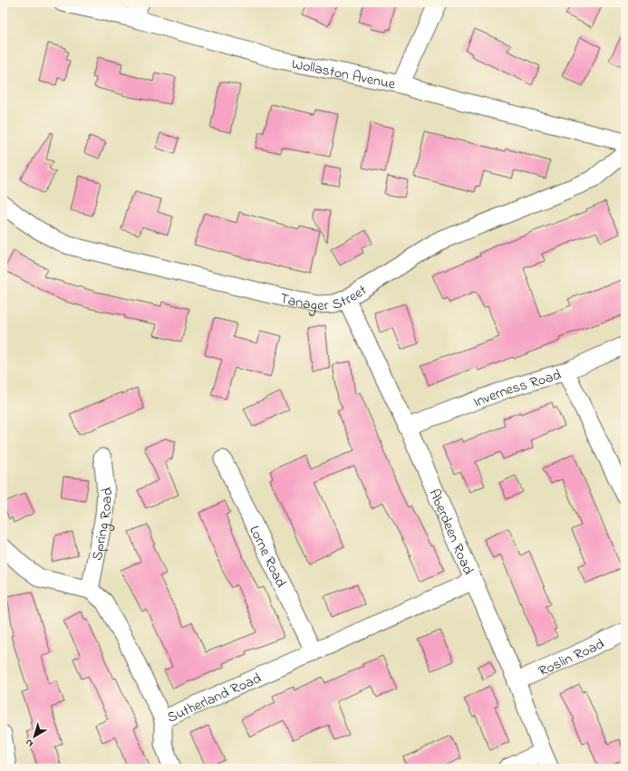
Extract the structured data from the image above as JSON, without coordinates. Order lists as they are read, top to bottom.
{
  "streets": {
    "street": [
      "Wollaston Avenue",
      "Tanager Street",
      "Inverness Road",
      "Spring Road",
      "Aberdeen Road",
      "Lorne Road",
      "Roslin Road",
      "Sutherland Road"
    ]
  },
  "crossings": [
    ["Tanager Street", "Aberdeen Road"],
    ["Inverness Road", "Aberdeen Road"],
    ["Spring Road", "Sutherland Road"],
    ["Aberdeen Road", "Roslin Road"],
    ["Aberdeen Road", "Sutherland Road"],
    ["Lorne Road", "Sutherland Road"]
  ],
  "north": "bottom left"
}
